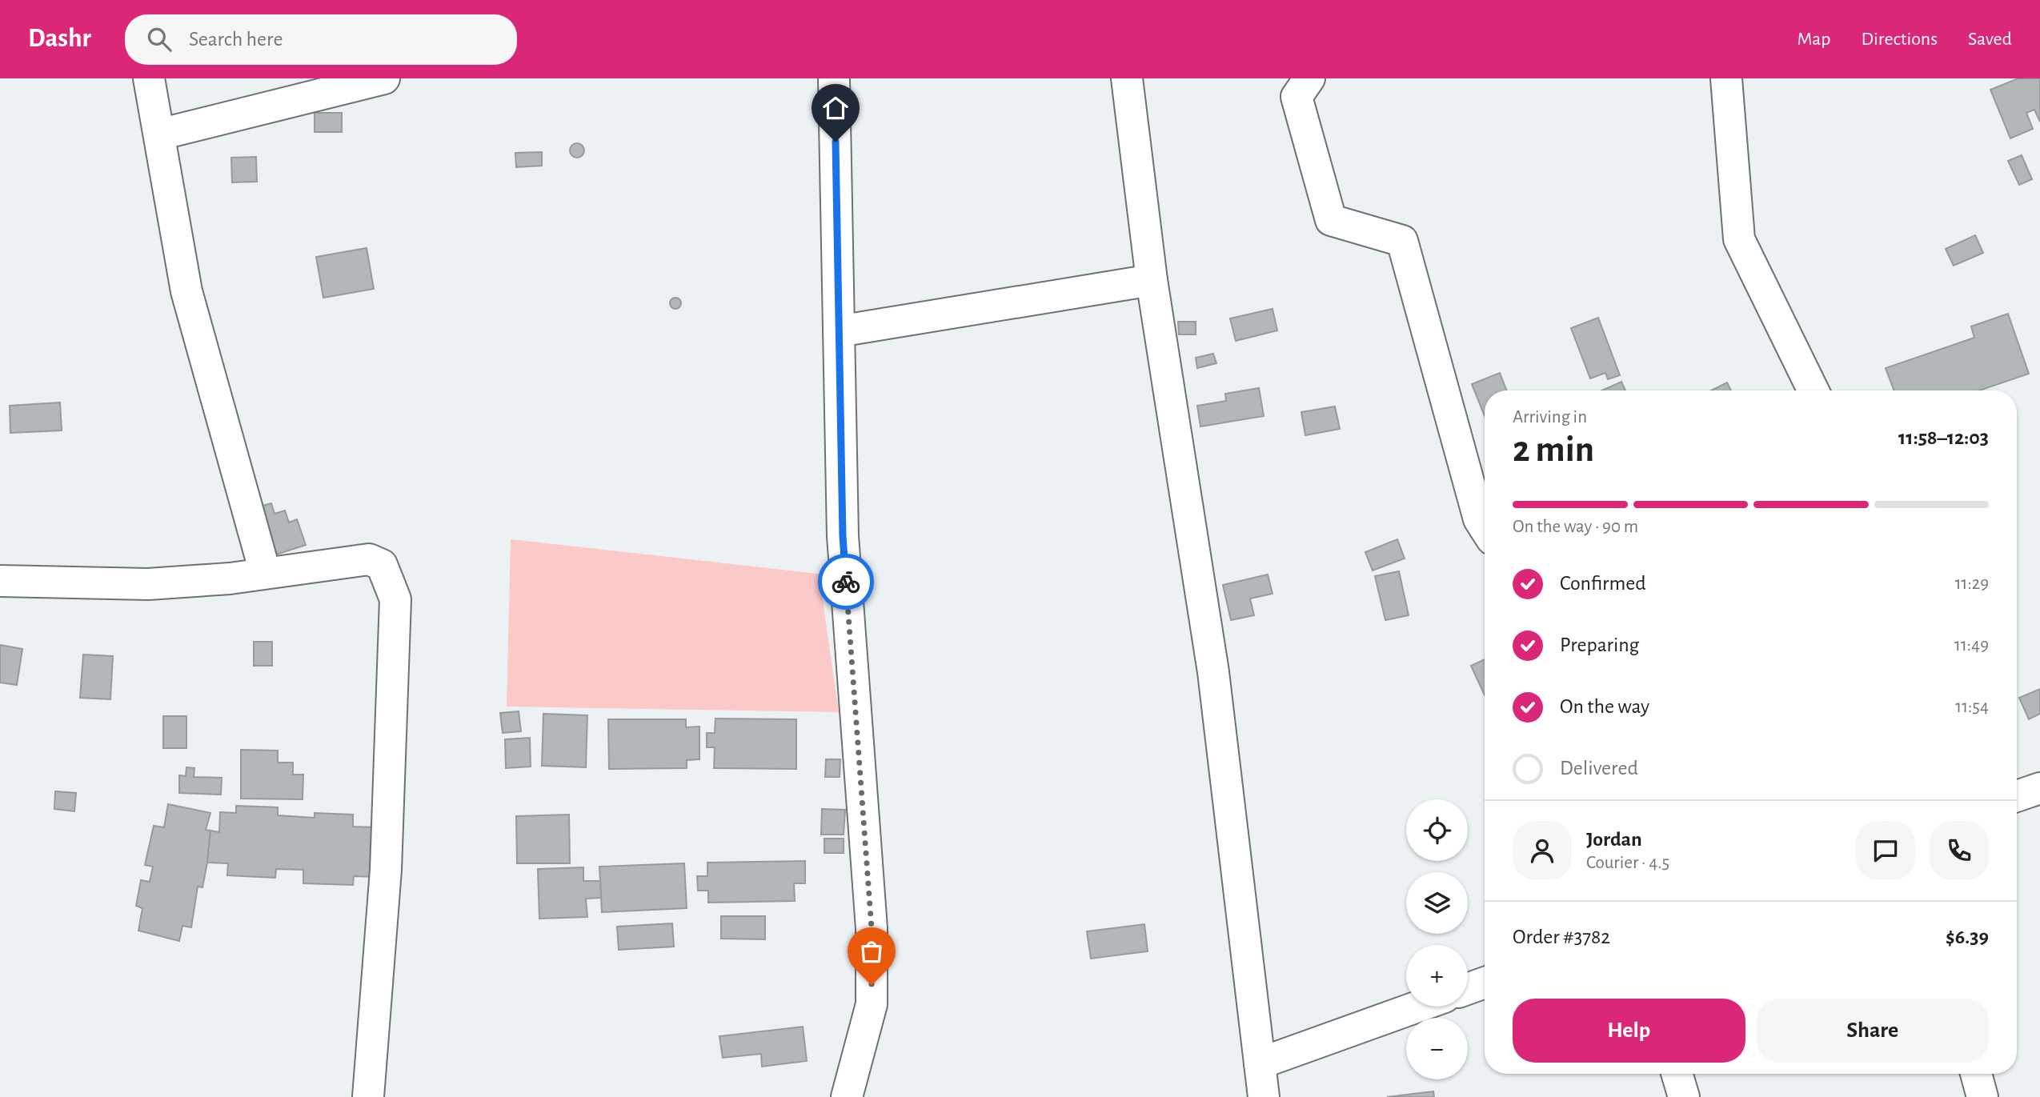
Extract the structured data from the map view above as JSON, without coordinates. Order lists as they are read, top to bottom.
{
  "page": {
    "header": "Dashr",
    "search": "Search here",
    "nav": ["Map", "Directions", "Saved"],
    "heading": ["2 min", "Arriving in", "11:58–12:03"],
    "panel": [
      "Jordan",
      "Courier · 4.5",
      "Order #3782",
      "$6.39"
    ],
    "bar": "On the way · 90 m",
    "list": [
      ["Confirmed", "11:29"],
      ["Preparing", "11:49"],
      ["On the way", "11:54"],
      "Delivered"
    ],
    "map_buttons": ["+", "−"],
    "buttons": ["Help", "Share"]
  }
}
